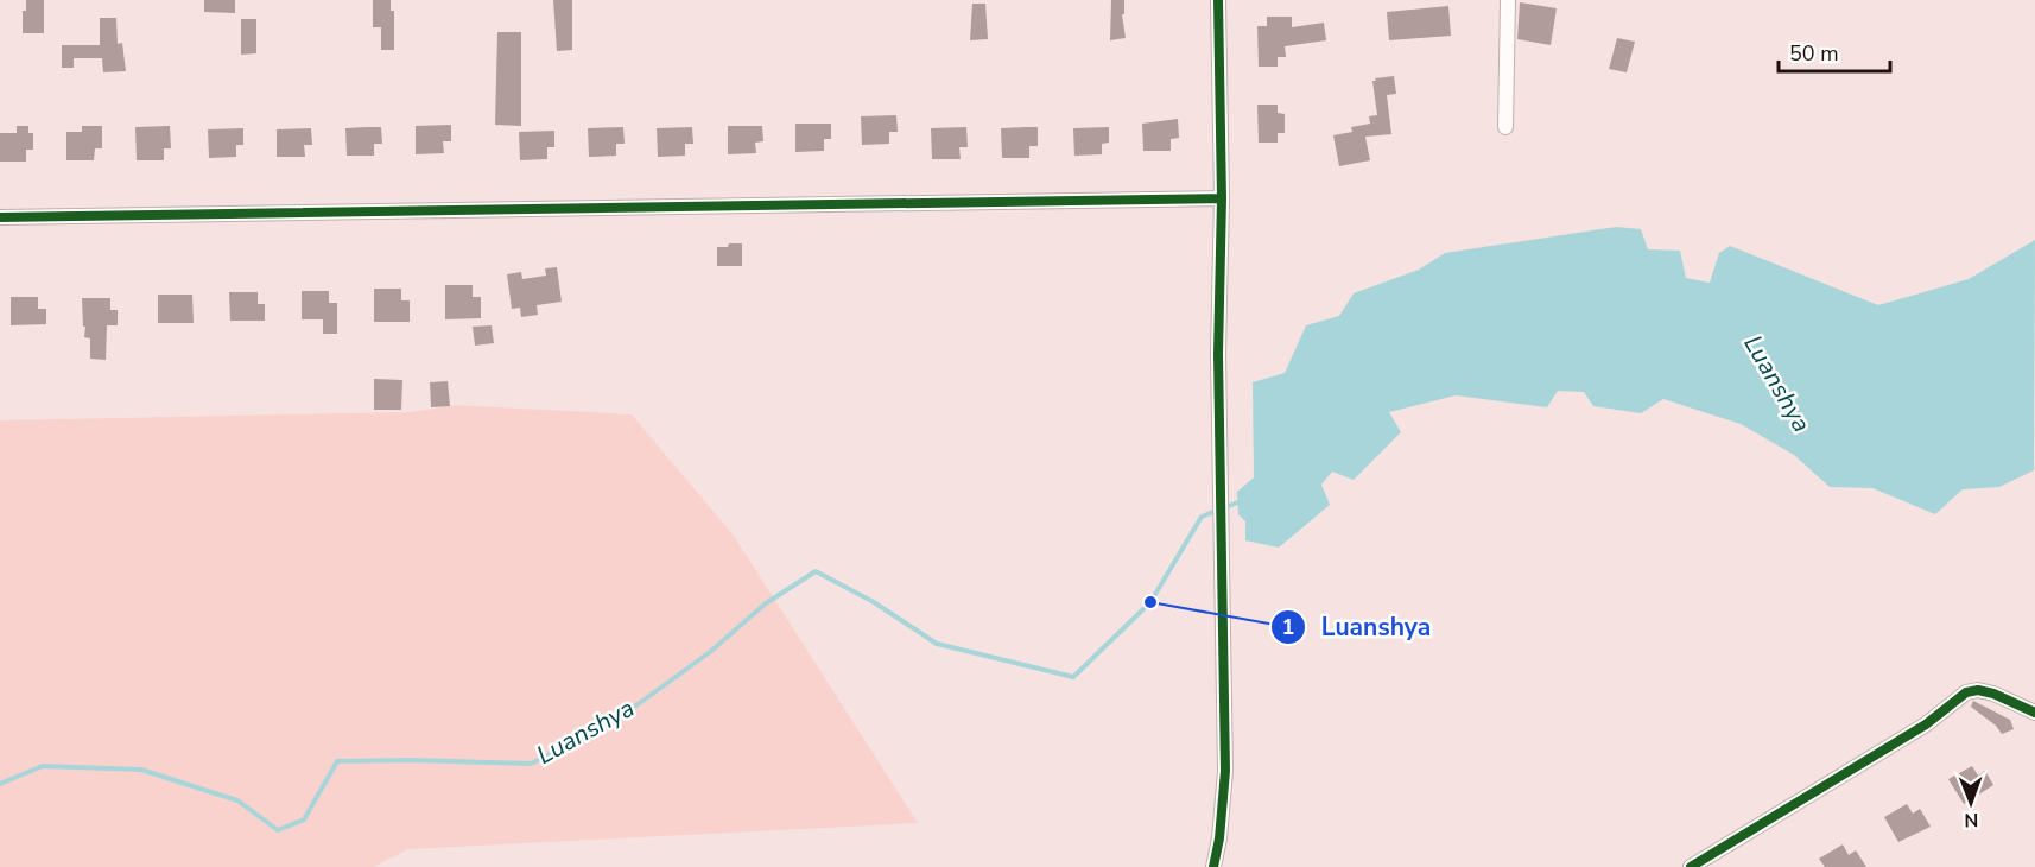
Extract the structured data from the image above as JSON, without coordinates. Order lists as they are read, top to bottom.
{
  "water": ["Luanshya"],
  "places": ["Luanshya"],
  "scale_bar": "50 m",
  "north": "bottom"
}
